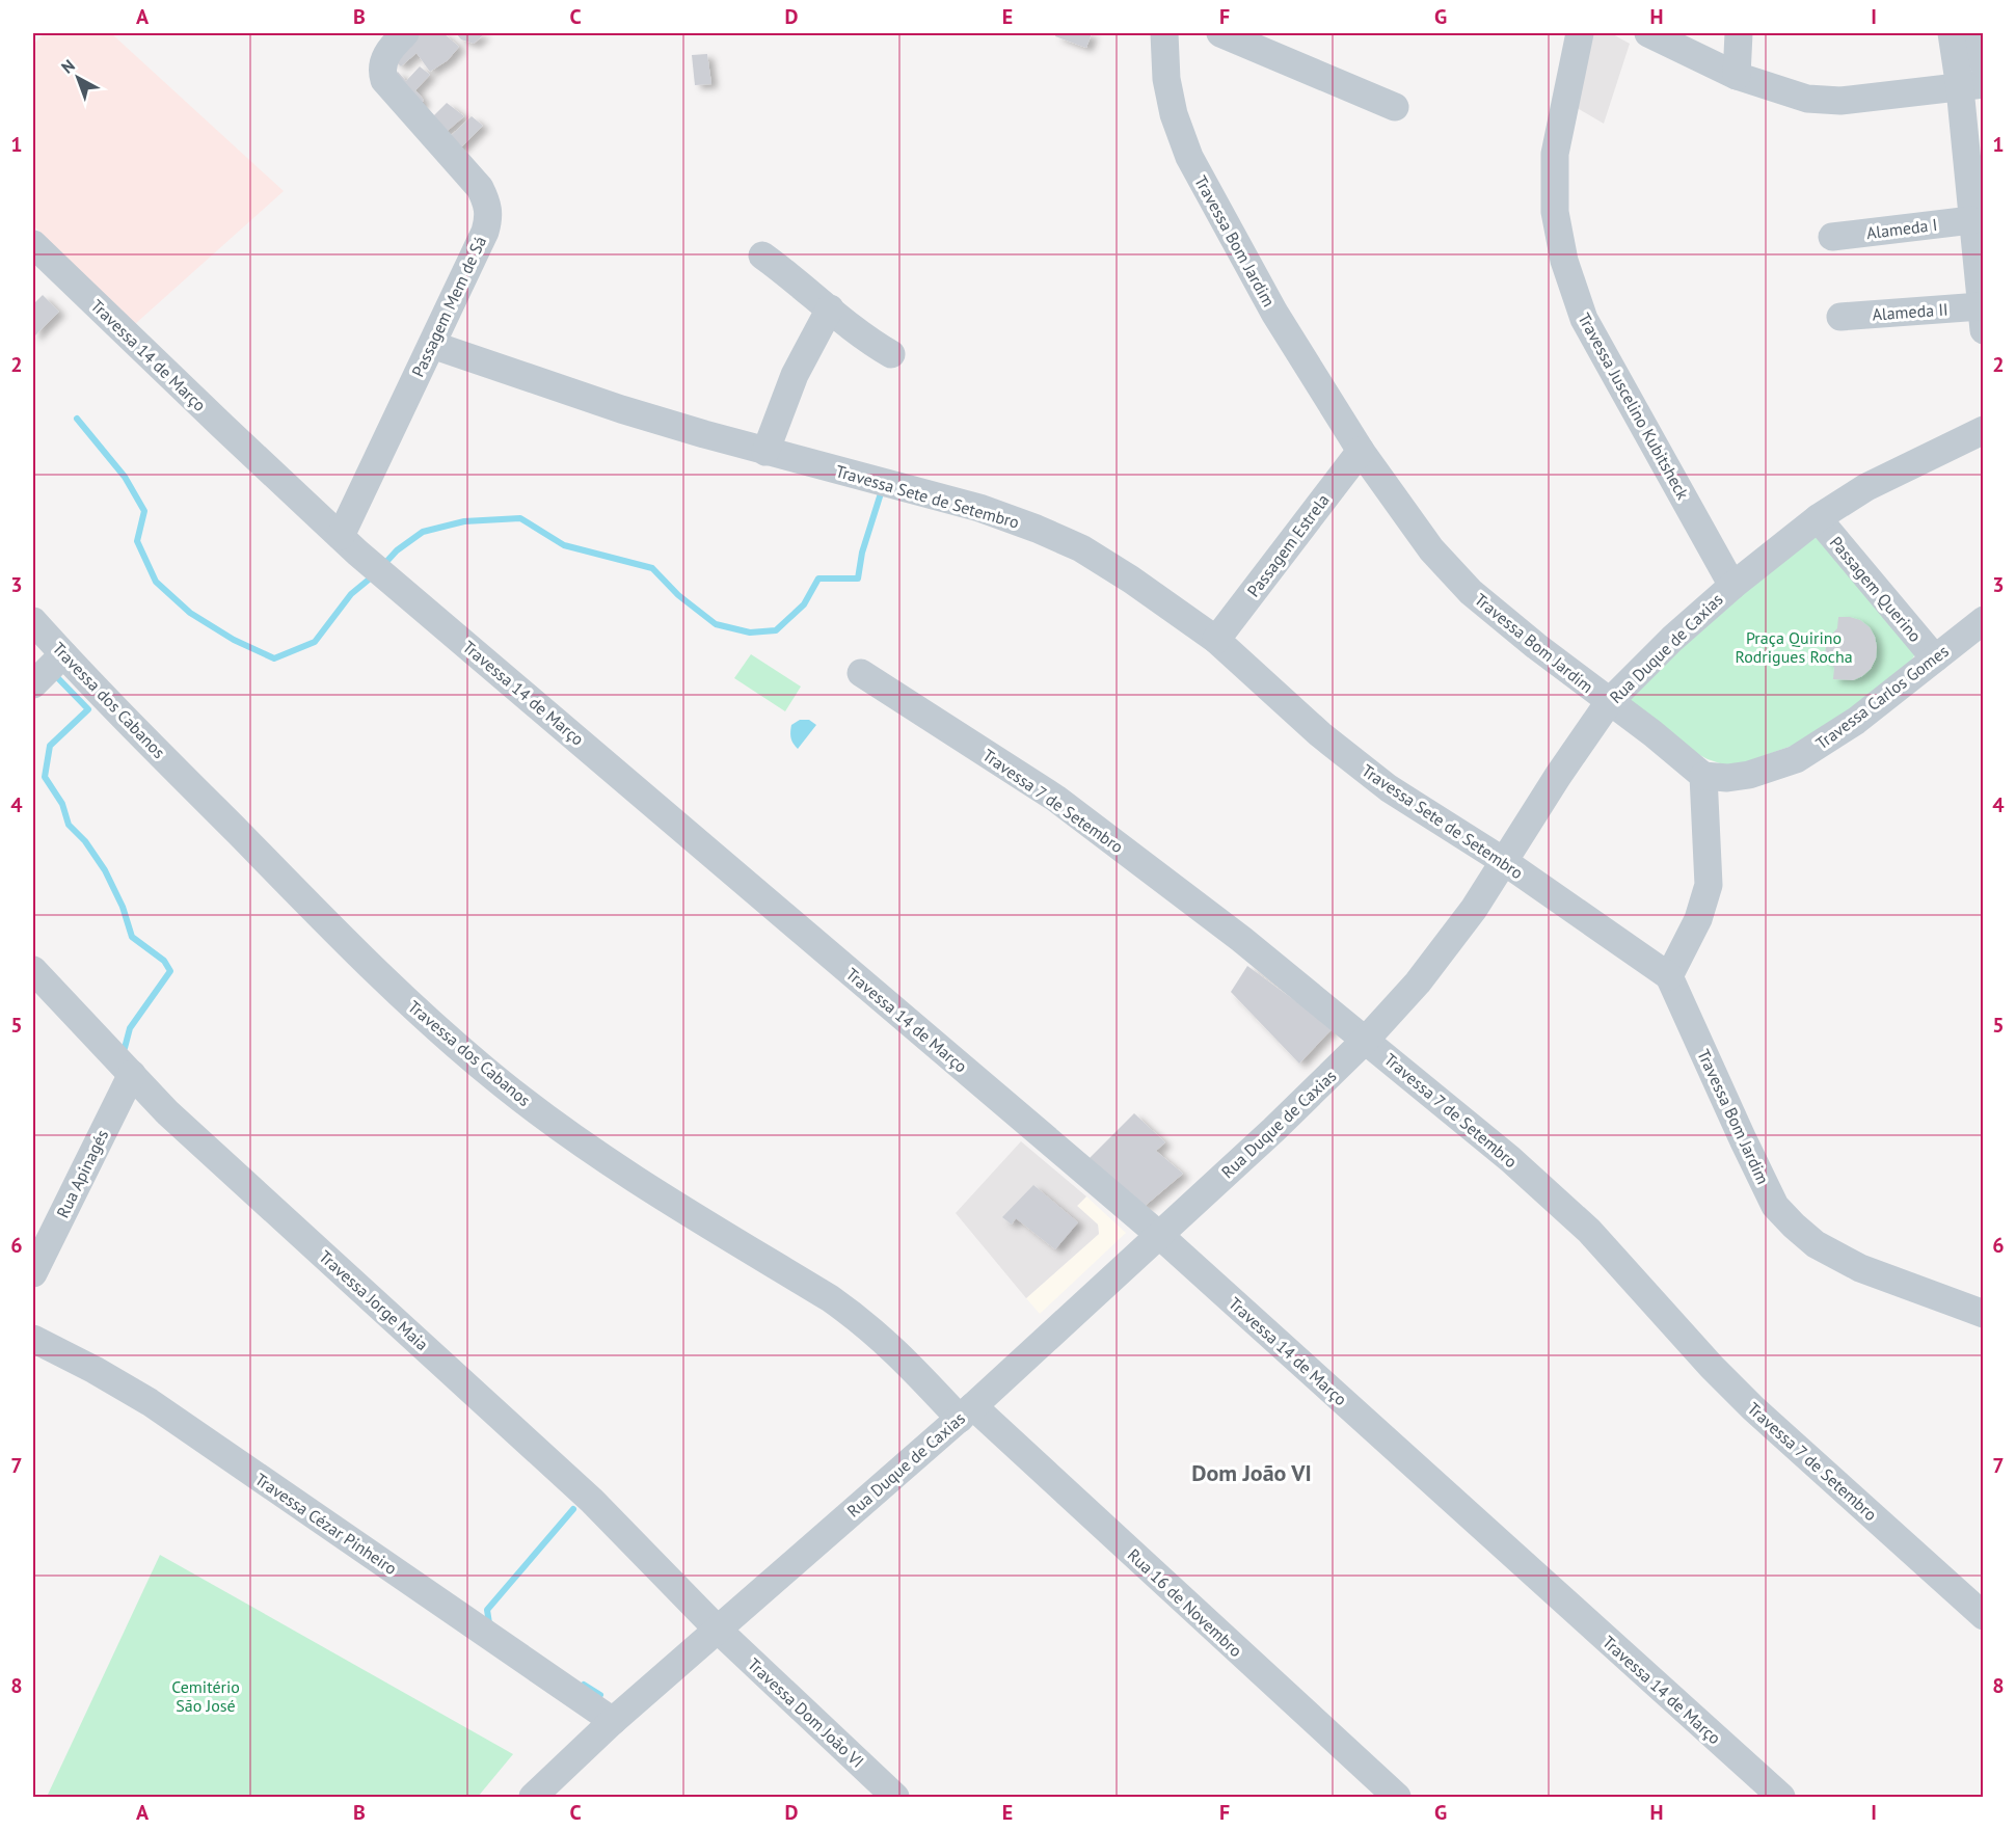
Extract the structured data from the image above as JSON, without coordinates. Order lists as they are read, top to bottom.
{
  "streets": {
    "street": [
      "Alameda I",
      "Travessa Bom Jardim",
      "Passagem Mem de Sá",
      "Alameda II",
      "Travessa 14 de Março",
      "Travessa Juscelino Kubitsheck",
      "Travessa Sete de Setembro",
      "Passagem Estrela",
      "Passagem Querino",
      "Rua Duque de Caxias",
      "Travessa Carlos Gomes",
      "Travessa dos Cabanos",
      "Travessa 7 de Setembro",
      "Rua Apinagés",
      "Travessa Jorge Maia",
      "Travessa Cézar Pinheiro",
      "Rua 16 de Novembro",
      "Travessa Dom João VI"
    ]
  },
  "crossings": [
    ["Travessa Bom Jardim", "Travessa Sete de Setembro"],
    ["Travessa Bom Jardim", "Passagem Estrela"],
    ["Travessa Bom Jardim", "Rua Duque de Caxias"],
    ["Travessa Bom Jardim", "Travessa Carlos Gomes"],
    ["Passagem Mem de Sá", "Travessa 14 de Março"],
    ["Passagem Mem de Sá", "Travessa Sete de Setembro"],
    ["Travessa 14 de Março", "Rua Duque de Caxias"],
    ["Travessa Juscelino Kubitsheck", "Rua Duque de Caxias"],
    ["Travessa Sete de Setembro", "Passagem Estrela"],
    ["Travessa Sete de Setembro", "Rua Duque de Caxias"],
    ["Passagem Querino", "Rua Duque de Caxias"],
    ["Passagem Querino", "Travessa Carlos Gomes"],
    ["Rua Duque de Caxias", "Travessa dos Cabanos"],
    ["Rua Duque de Caxias", "Travessa 7 de Setembro"],
    ["Rua Duque de Caxias", "Travessa Jorge Maia"],
    ["Rua Duque de Caxias", "Travessa Cézar Pinheiro"],
    ["Rua Duque de Caxias", "Rua 16 de Novembro"],
    ["Rua Duque de Caxias", "Travessa Dom João VI"],
    ["Travessa dos Cabanos", "Rua 16 de Novembro"],
    ["Rua Apinagés", "Travessa Jorge Maia"],
    ["Travessa Jorge Maia", "Travessa Dom João VI"]
  ],
  "districts": ["Dom João VI"],
  "parks": ["Praça Quirino Rodrigues Rocha", "Cemitério São José"],
  "north": "top left",
  "grid": {
    "columns": [
      "A",
      "B",
      "C",
      "D",
      "E",
      "F",
      "G",
      "H",
      "I"
    ],
    "rows": [
      "1",
      "2",
      "3",
      "4",
      "5",
      "6",
      "7",
      "8"
    ]
  }
}
